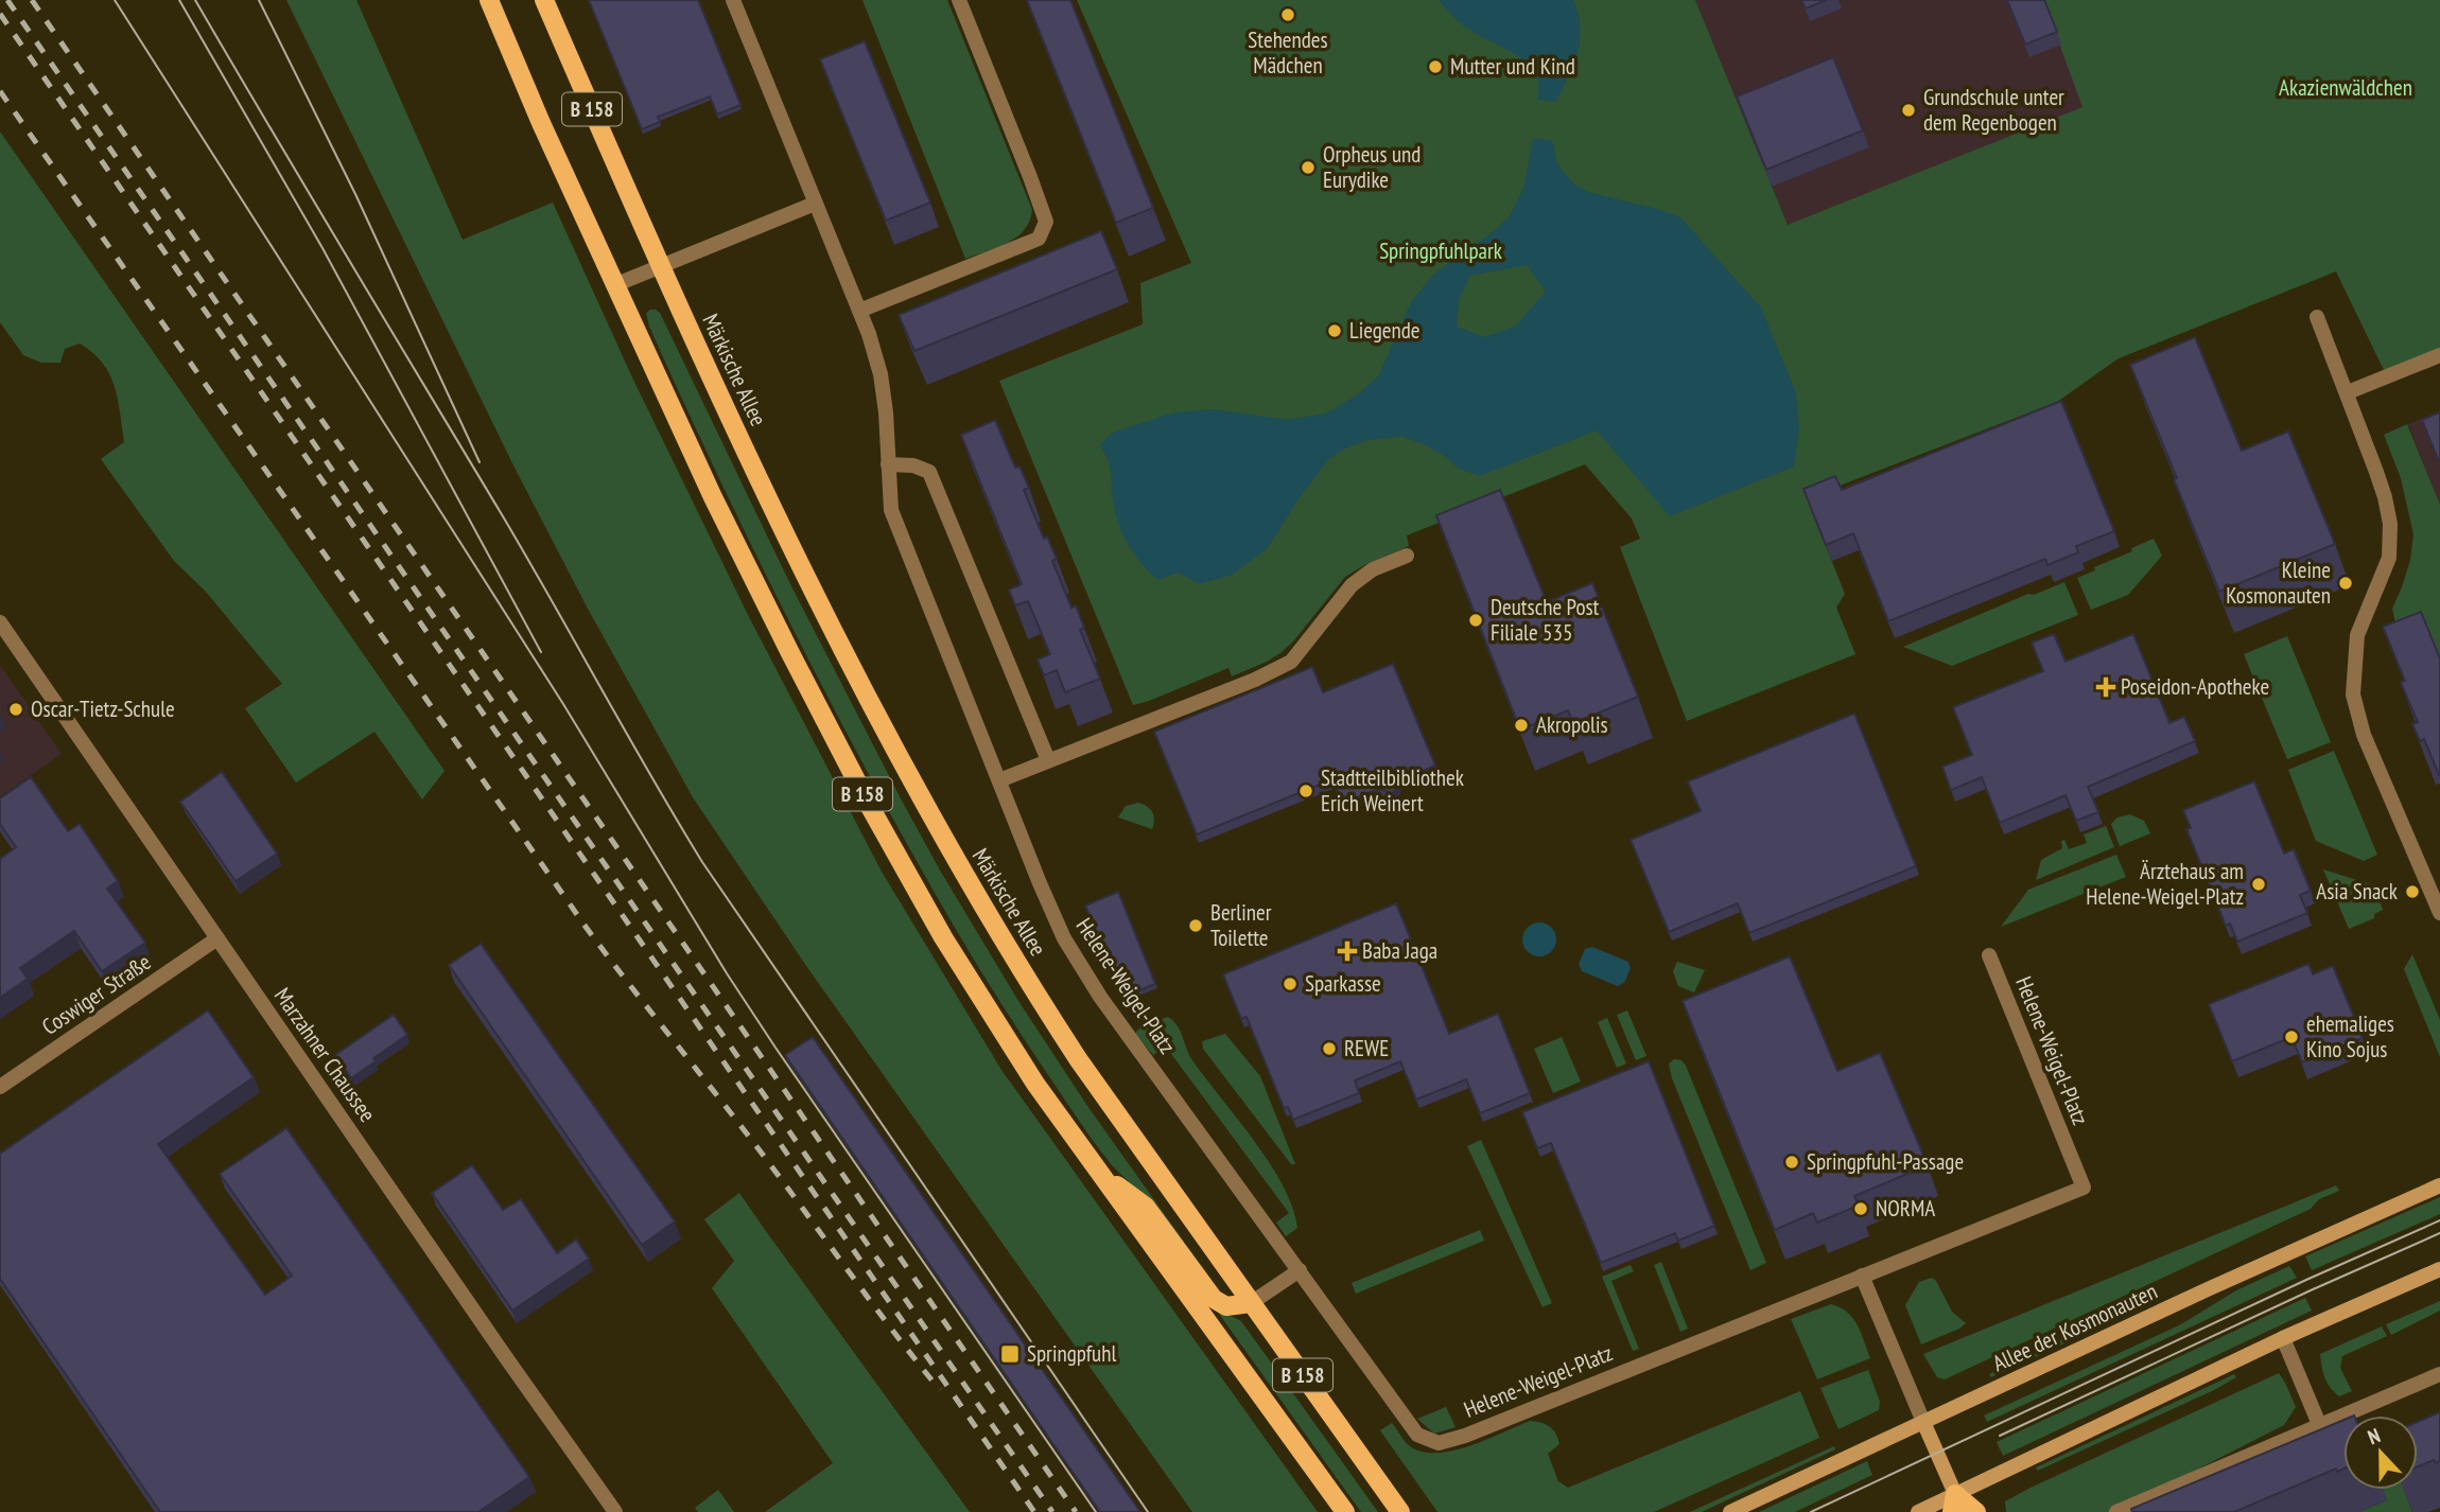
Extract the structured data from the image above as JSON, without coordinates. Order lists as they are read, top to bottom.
{
  "streets": {
    "main road": ["B 158", "Märkische Allee", "Allee der Kosmonauten"],
    "street": ["Helene-Weigel-Platz", "Coswiger Straße", "Marzahner Chaussee"]
  },
  "crossings": [
    ["Coswiger Straße", "Marzahner Chaussee"]
  ],
  "parks": ["Akazienwäldchen", "Springpfuhlpark"],
  "places": {
    "other": [
      "Stehendes Mädchen",
      "Mutter und Kind",
      "Grundschule unter dem Regenbogen",
      "Orpheus und Eurydike",
      "Liegende",
      "Kleine Kosmonauten",
      "Deutsche Post Filiale 535",
      "Oscar-Tietz-Schule",
      "Akropolis",
      "Stadtteilbibliothek Erich Weinert",
      "Ärztehaus am Helene-Weigel-Platz",
      "Asia Snack",
      "Berliner Toilette",
      "Sparkasse",
      "ehemaliges Kino Sojus",
      "REWE",
      "Springpfuhl-Passage",
      "NORMA"
    ],
    "health": ["Poseidon-Apotheke", "Baba Jaga"],
    "transit": ["Springpfuhl"]
  },
  "north": "top"
}
